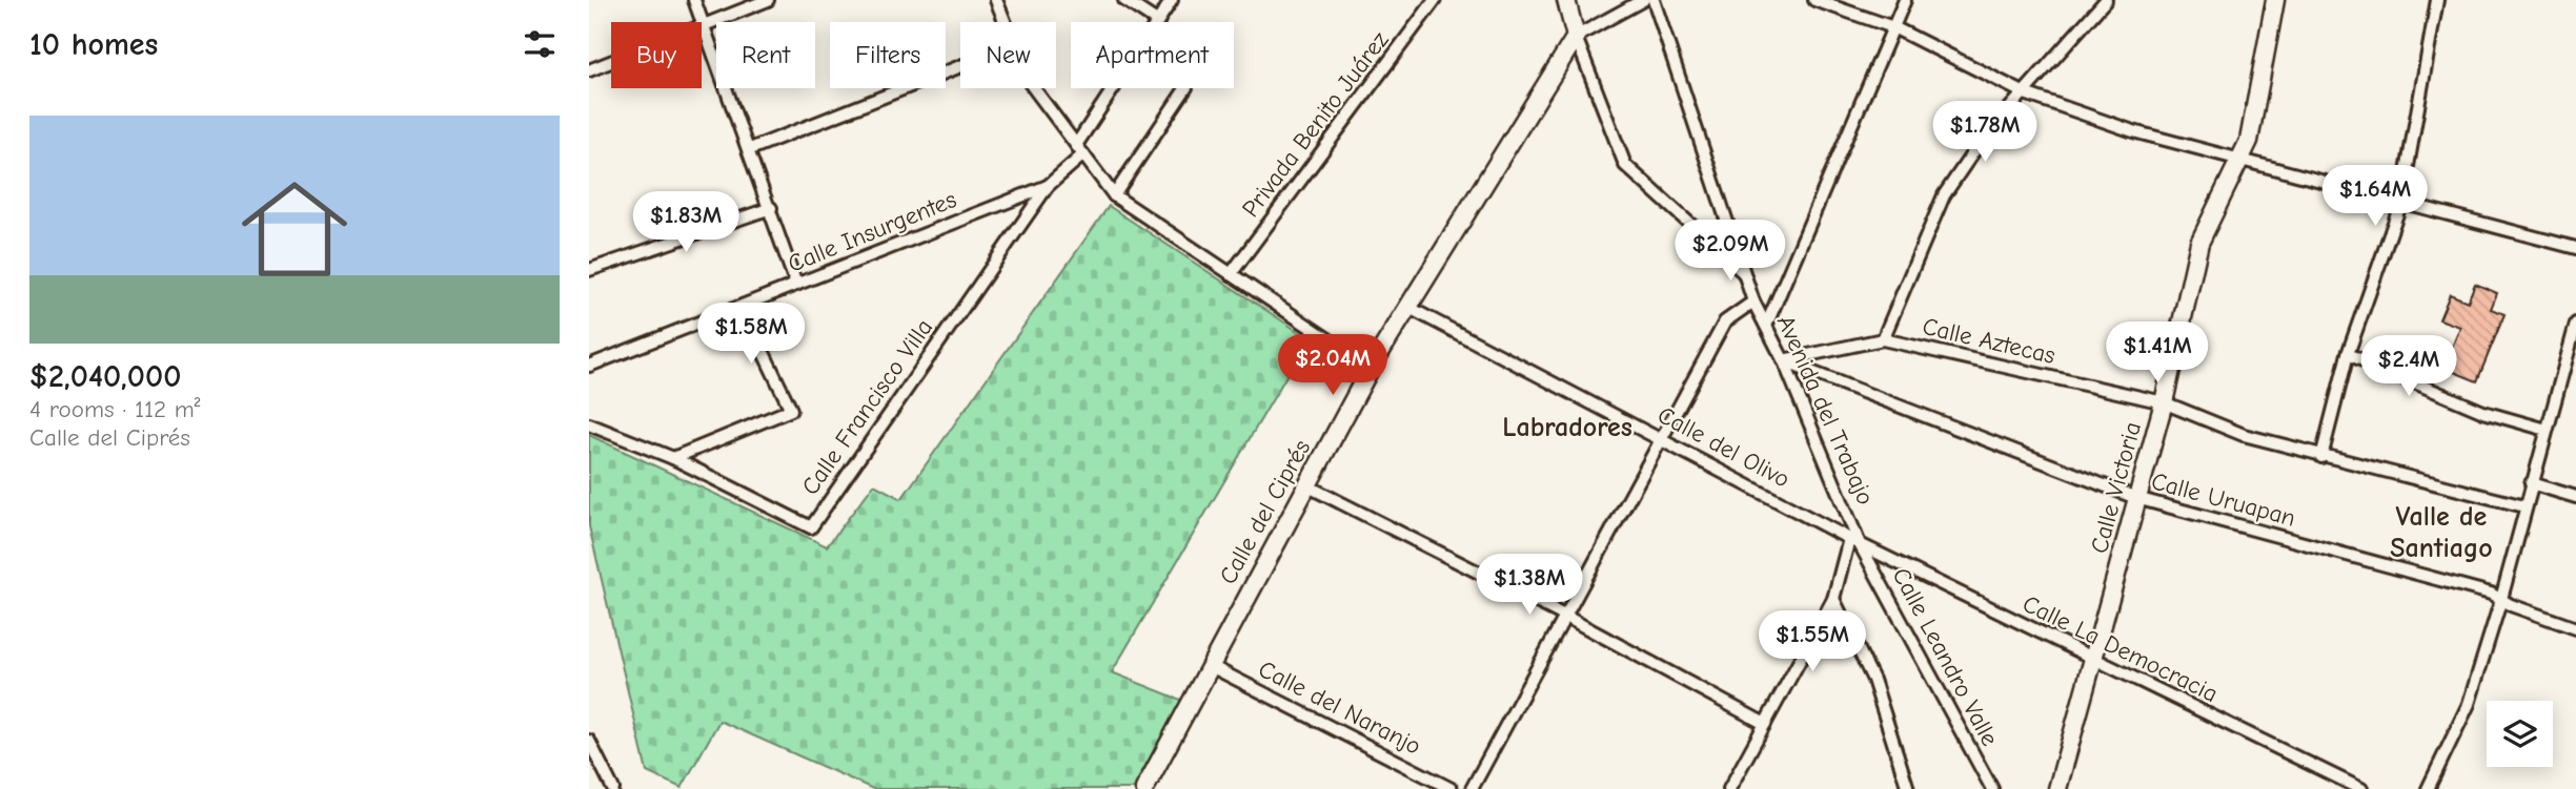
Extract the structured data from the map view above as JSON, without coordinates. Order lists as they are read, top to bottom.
{
  "streets": {
    "street": [
      "Privada Benito Juárez",
      "Calle Insurgentes",
      "Calle Aztecas",
      "Calle Francisco Villa",
      "Avenida del Trabajo",
      "Calle del Olivo",
      "Calle Victoria",
      "Calle Uruapan",
      "Calle del Ciprés",
      "Calle La Democracia",
      "Calle Leandro Valle",
      "Calle del Naranjo"
    ]
  },
  "crossings": [
    ["Calle Insurgentes", "Calle Francisco Villa"],
    ["Calle Aztecas", "Avenida del Trabajo"],
    ["Calle Aztecas", "Calle Victoria"],
    ["Calle Aztecas", "Calle Uruapan"],
    ["Avenida del Trabajo", "Calle del Olivo"],
    ["Avenida del Trabajo", "Calle Uruapan"],
    ["Avenida del Trabajo", "Calle La Democracia"],
    ["Avenida del Trabajo", "Calle Leandro Valle"],
    ["Calle del Olivo", "Calle del Ciprés"],
    ["Calle del Olivo", "Calle La Democracia"],
    ["Calle del Olivo", "Calle Leandro Valle"],
    ["Calle Victoria", "Calle Uruapan"],
    ["Calle Victoria", "Calle La Democracia"],
    ["Calle del Ciprés", "Calle del Naranjo"],
    ["Calle La Democracia", "Calle Leandro Valle"]
  ],
  "districts": ["Labradores", "Valle de Santiago"],
  "page": {
    "heading": "10 homes",
    "chip": [
      "Buy",
      "Rent",
      "Filters",
      "New",
      "Apartment"
    ],
    "list": [
      {
        "name": "$2,040,000",
        "note": "4 rooms · 112 m² · Calle del Ciprés"
      }
    ],
    "price": [
      "$1.78M",
      "$1.64M",
      "$1.83M",
      "$2.09M",
      "$1.58M",
      "$1.41M",
      "$2.04M",
      "$2.4M",
      "$1.38M",
      "$1.55M"
    ]
  }
}
